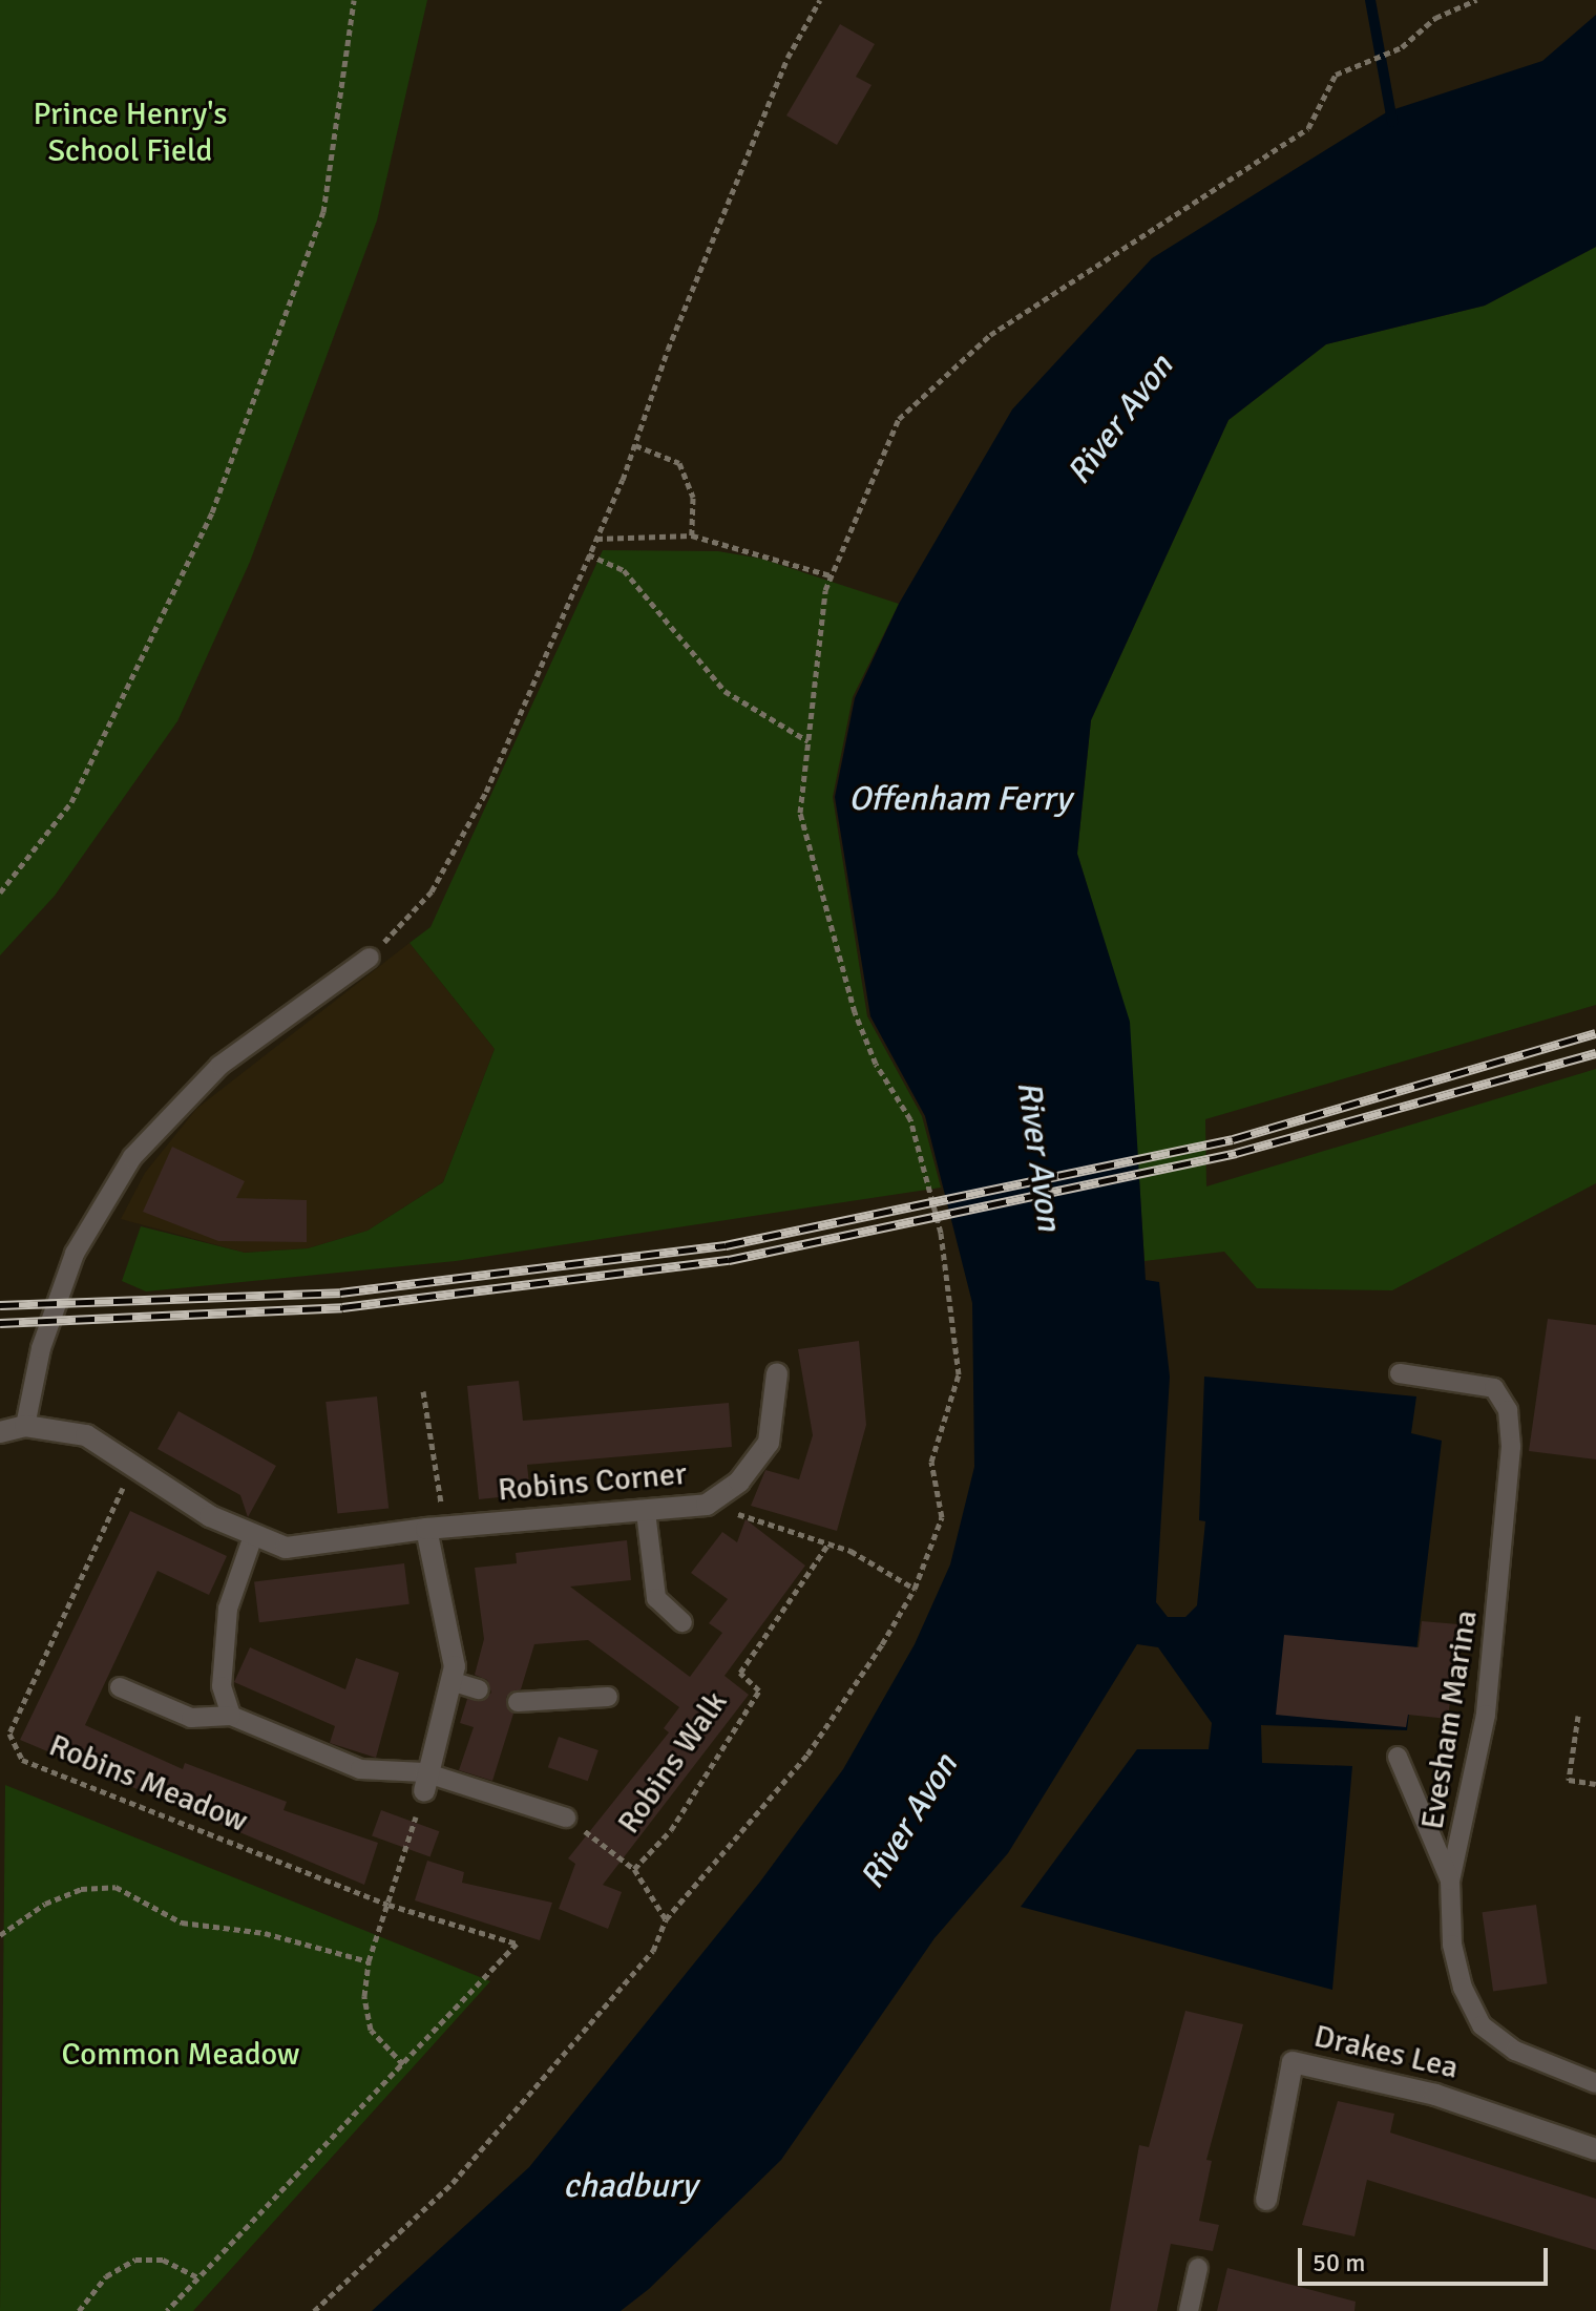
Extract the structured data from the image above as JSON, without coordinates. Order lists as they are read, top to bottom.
{
  "streets": {
    "street": ["Robins Corner", "Drakes Lea"],
    "lane": ["Evesham Marina", "Robins Walk"],
    "path": ["Robins Meadow"]
  },
  "crossings": [
    ["Robins Corner", "Robins Meadow"]
  ],
  "water": ["River Avon", "Offenham Ferry", "chadbury"],
  "parks": ["Prince Henry's School Field", "Common Meadow"],
  "scale_bar": "50 m"
}
